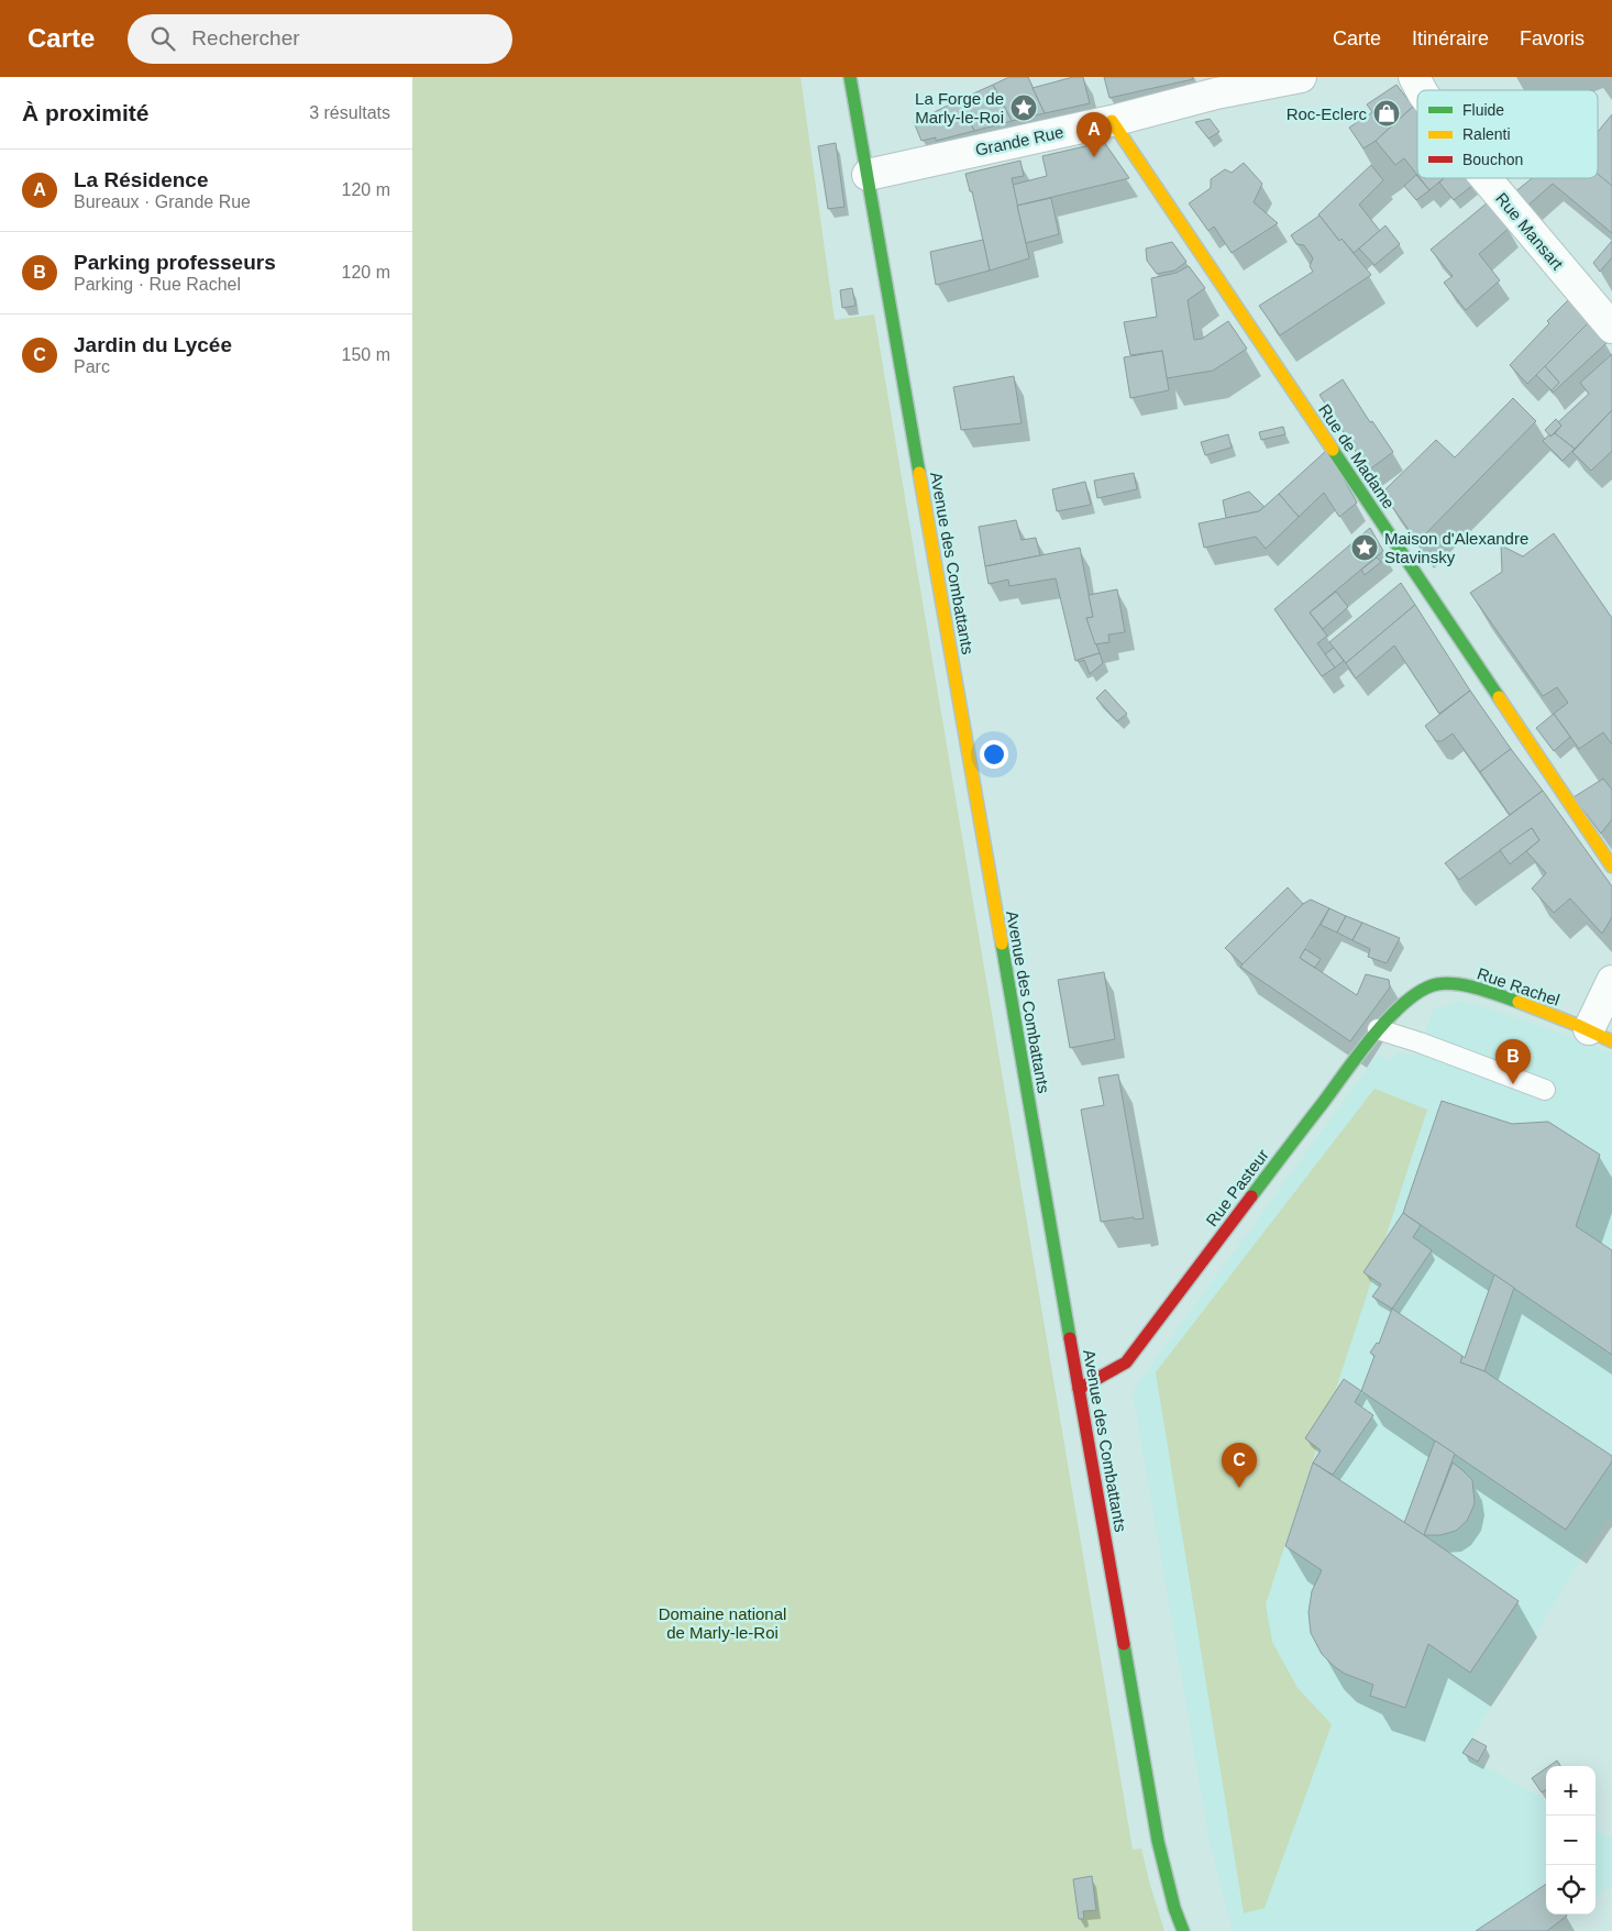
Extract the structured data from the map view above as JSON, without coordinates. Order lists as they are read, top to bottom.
{
  "streets": {
    "main road": [
      "Rue de Madame",
      "Avenue des Combattants",
      "Rue Rachel",
      "Rue Pasteur"
    ],
    "street": ["Grande Rue", "Rue Mansart"]
  },
  "crossings": [
    ["Grande Rue", "Rue de Madame"],
    ["Grande Rue", "Avenue des Combattants"],
    ["Avenue des Combattants", "Rue Pasteur"],
    ["Rue Rachel", "Rue Pasteur"]
  ],
  "parks": ["Domaine national de Marly-le-Roi"],
  "places": {
    "place": ["La Forge de Marly-le-Roi", "Maison d'Alexandre Stavinsky"],
    "shop": ["Roc-Eclerc"]
  },
  "legend": ["Fluide", "Ralenti", "Bouchon"],
  "page": {
    "header": "Carte",
    "search": "Rechercher",
    "nav": ["Carte", "Itinéraire", "Favoris"],
    "heading": ["À proximité", "3 résultats"],
    "pins": ["A", "B", "C"],
    "list": [
      {
        "mark": "A",
        "name": "La Résidence",
        "note": "Bureaux · Grande Rue",
        "value": "120 m"
      },
      {
        "mark": "B",
        "name": "Parking professeurs",
        "note": "Parking · Rue Rachel",
        "value": "120 m"
      },
      {
        "mark": "C",
        "name": "Jardin du Lycée",
        "note": "Parc",
        "value": "150 m"
      }
    ],
    "map_buttons": ["+", "−"]
  }
}
